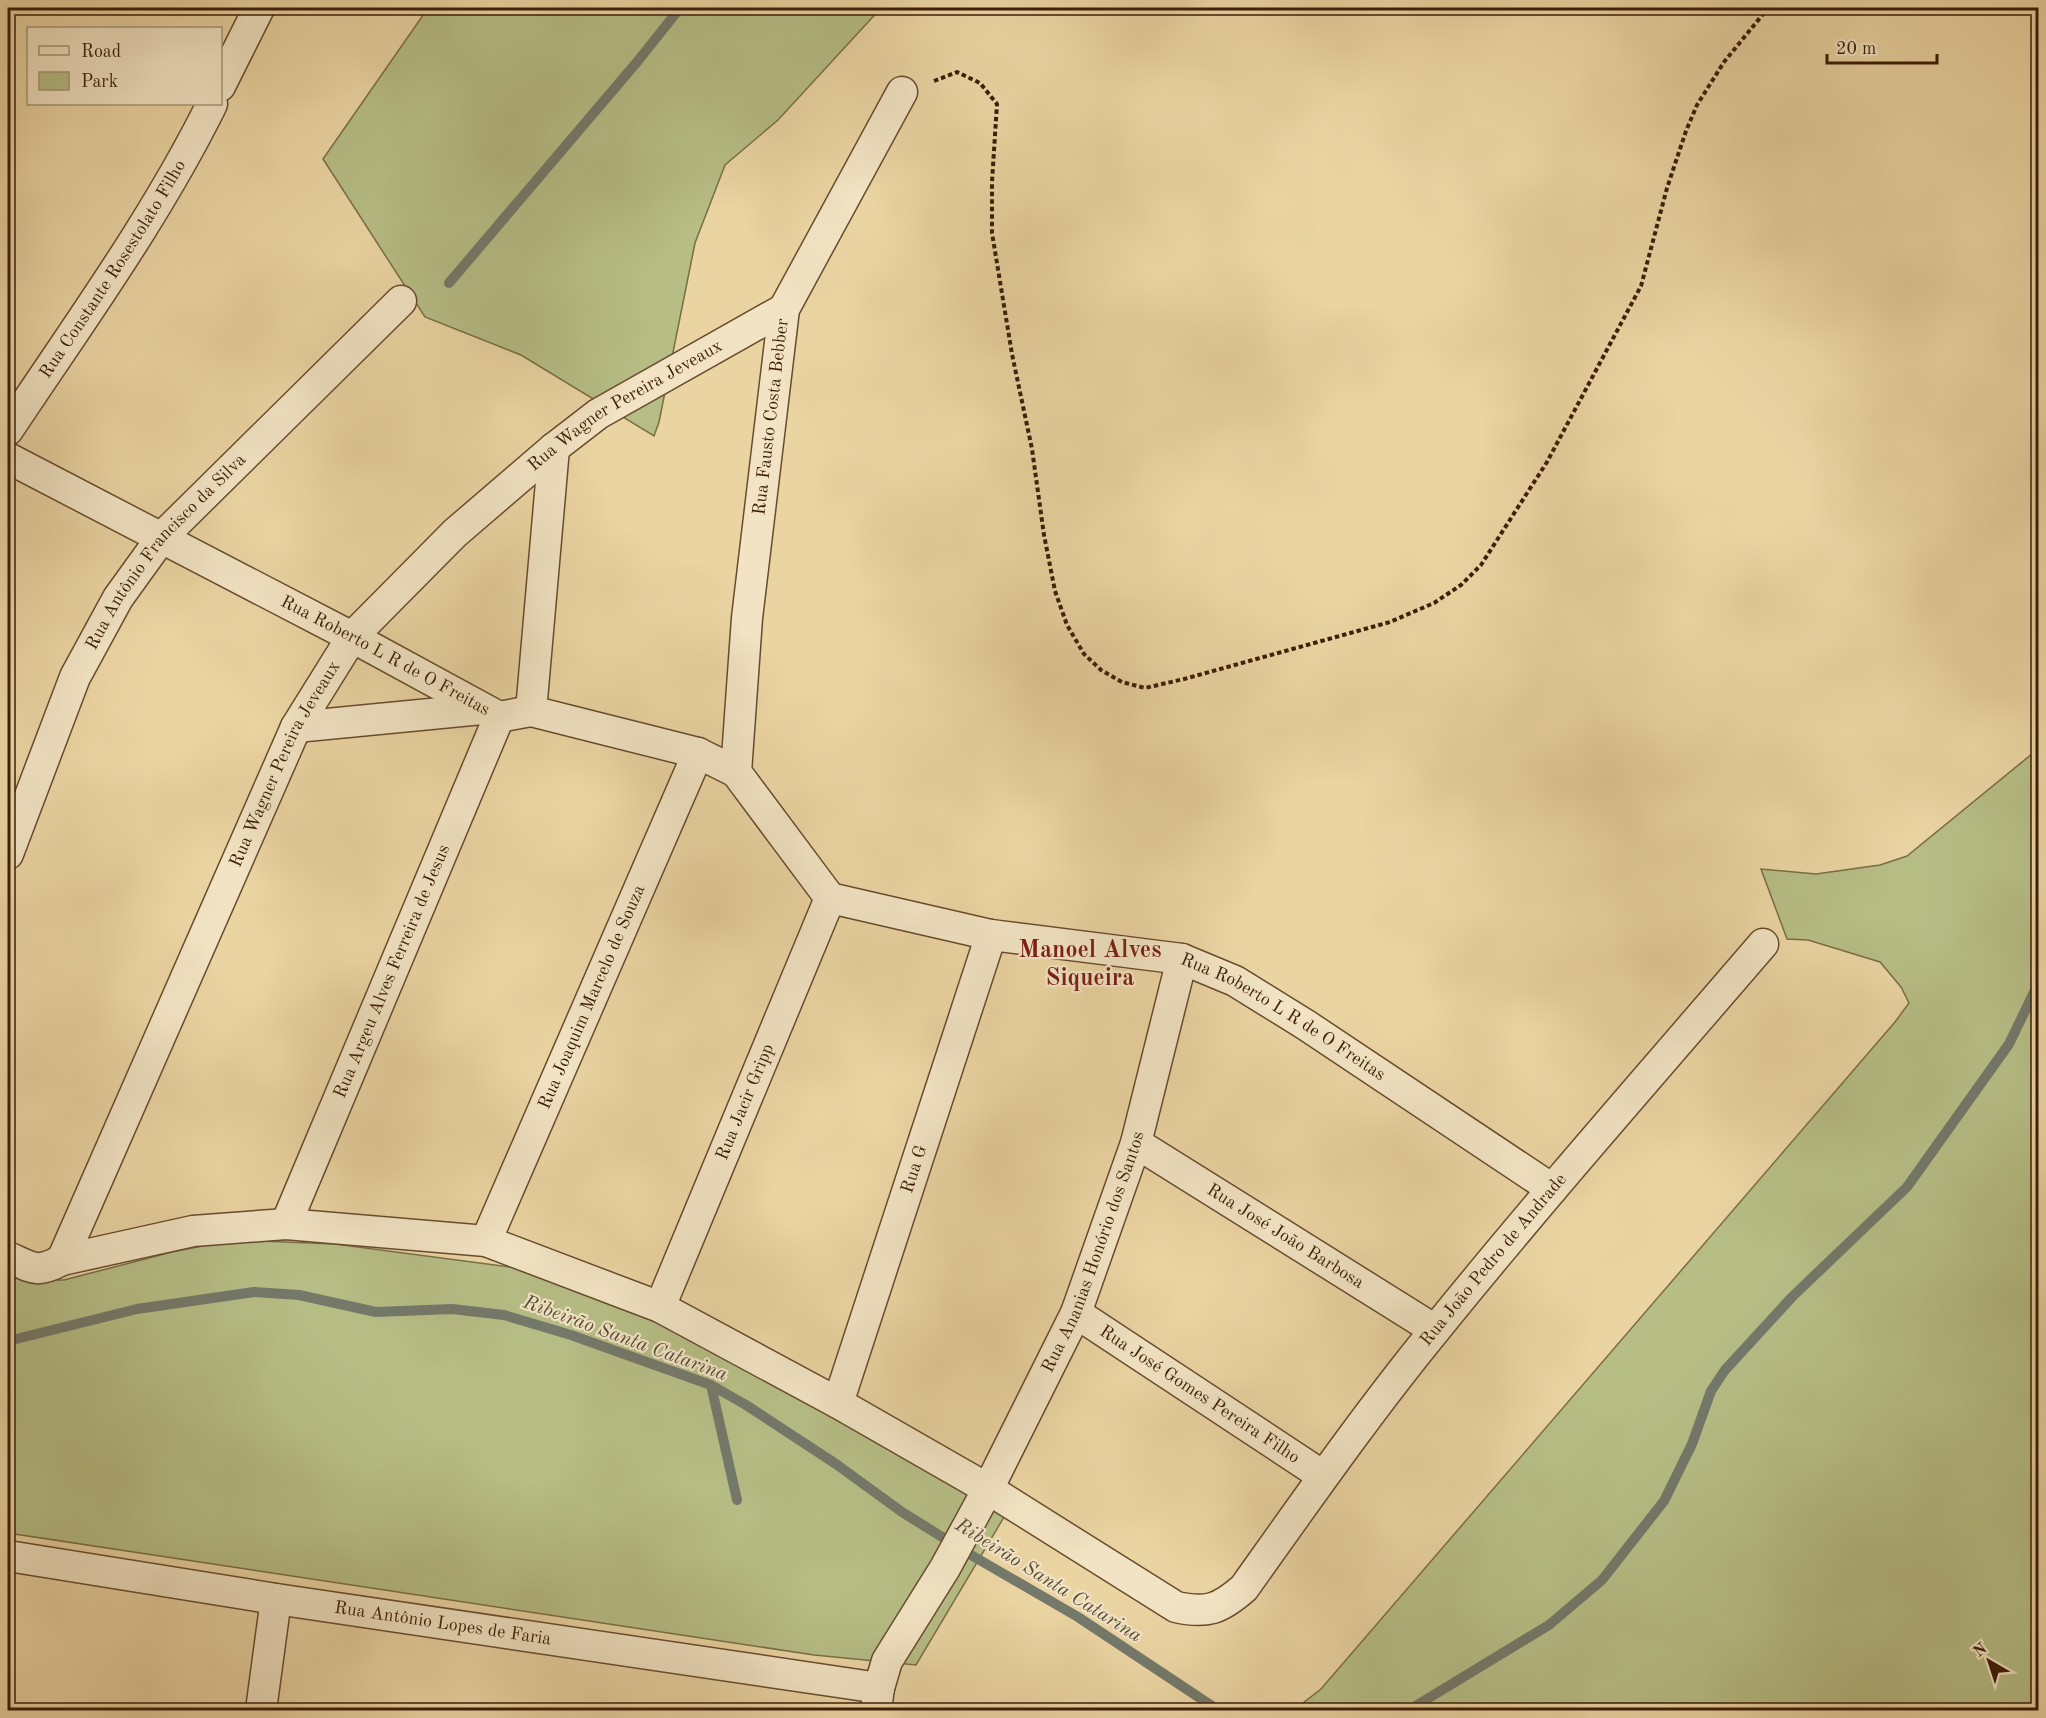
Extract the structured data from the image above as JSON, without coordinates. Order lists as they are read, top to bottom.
{
  "streets": {
    "street": [
      "Rua Constante Rosestolato Filho",
      "Rua Wagner Pereira Jeveaux",
      "Rua Fausto Costa Bebber",
      "Rua Antônio Francisco da Silva",
      "Rua Roberto L R de O Freitas",
      "Rua Argeu Alves Ferreira de Jesus",
      "Rua Joaquim Marcelo de Souza",
      "Rua Jacir Gripp",
      "Rua G",
      "Rua José João Barbosa",
      "Rua Ananias Honório dos Santos",
      "Rua João Pedro de Andrade",
      "Rua José Gomes Pereira Filho",
      "Rua Antônio Lopes de Faria"
    ]
  },
  "crossings": [
    ["Rua Wagner Pereira Jeveaux", "Rua Fausto Costa Bebber"],
    ["Rua Wagner Pereira Jeveaux", "Rua Roberto L R de O Freitas"],
    ["Rua Wagner Pereira Jeveaux", "Rua João Pedro de Andrade"],
    ["Rua Fausto Costa Bebber", "Rua Roberto L R de O Freitas"],
    ["Rua Antônio Francisco da Silva", "Rua Roberto L R de O Freitas"],
    ["Rua Roberto L R de O Freitas", "Rua Argeu Alves Ferreira de Jesus"],
    ["Rua Roberto L R de O Freitas", "Rua Joaquim Marcelo de Souza"],
    ["Rua Roberto L R de O Freitas", "Rua Jacir Gripp"],
    ["Rua Roberto L R de O Freitas", "Rua G"],
    ["Rua Roberto L R de O Freitas", "Rua Ananias Honório dos Santos"],
    ["Rua Roberto L R de O Freitas", "Rua João Pedro de Andrade"],
    ["Rua Argeu Alves Ferreira de Jesus", "Rua João Pedro de Andrade"],
    ["Rua Joaquim Marcelo de Souza", "Rua João Pedro de Andrade"],
    ["Rua Jacir Gripp", "Rua João Pedro de Andrade"],
    ["Rua G", "Rua João Pedro de Andrade"],
    ["Rua José João Barbosa", "Rua Ananias Honório dos Santos"],
    ["Rua José João Barbosa", "Rua João Pedro de Andrade"],
    ["Rua Ananias Honório dos Santos", "Rua João Pedro de Andrade"],
    ["Rua Ananias Honório dos Santos", "Rua José Gomes Pereira Filho"],
    ["Rua Ananias Honório dos Santos", "Rua Antônio Lopes de Faria"],
    ["Rua João Pedro de Andrade", "Rua José Gomes Pereira Filho"]
  ],
  "districts": ["Manoel Alves Siqueira"],
  "water": ["Ribeirão Santa Catarina"],
  "legend": ["Road", "Park"],
  "scale_bar": "20 m",
  "north": "top left"
}
